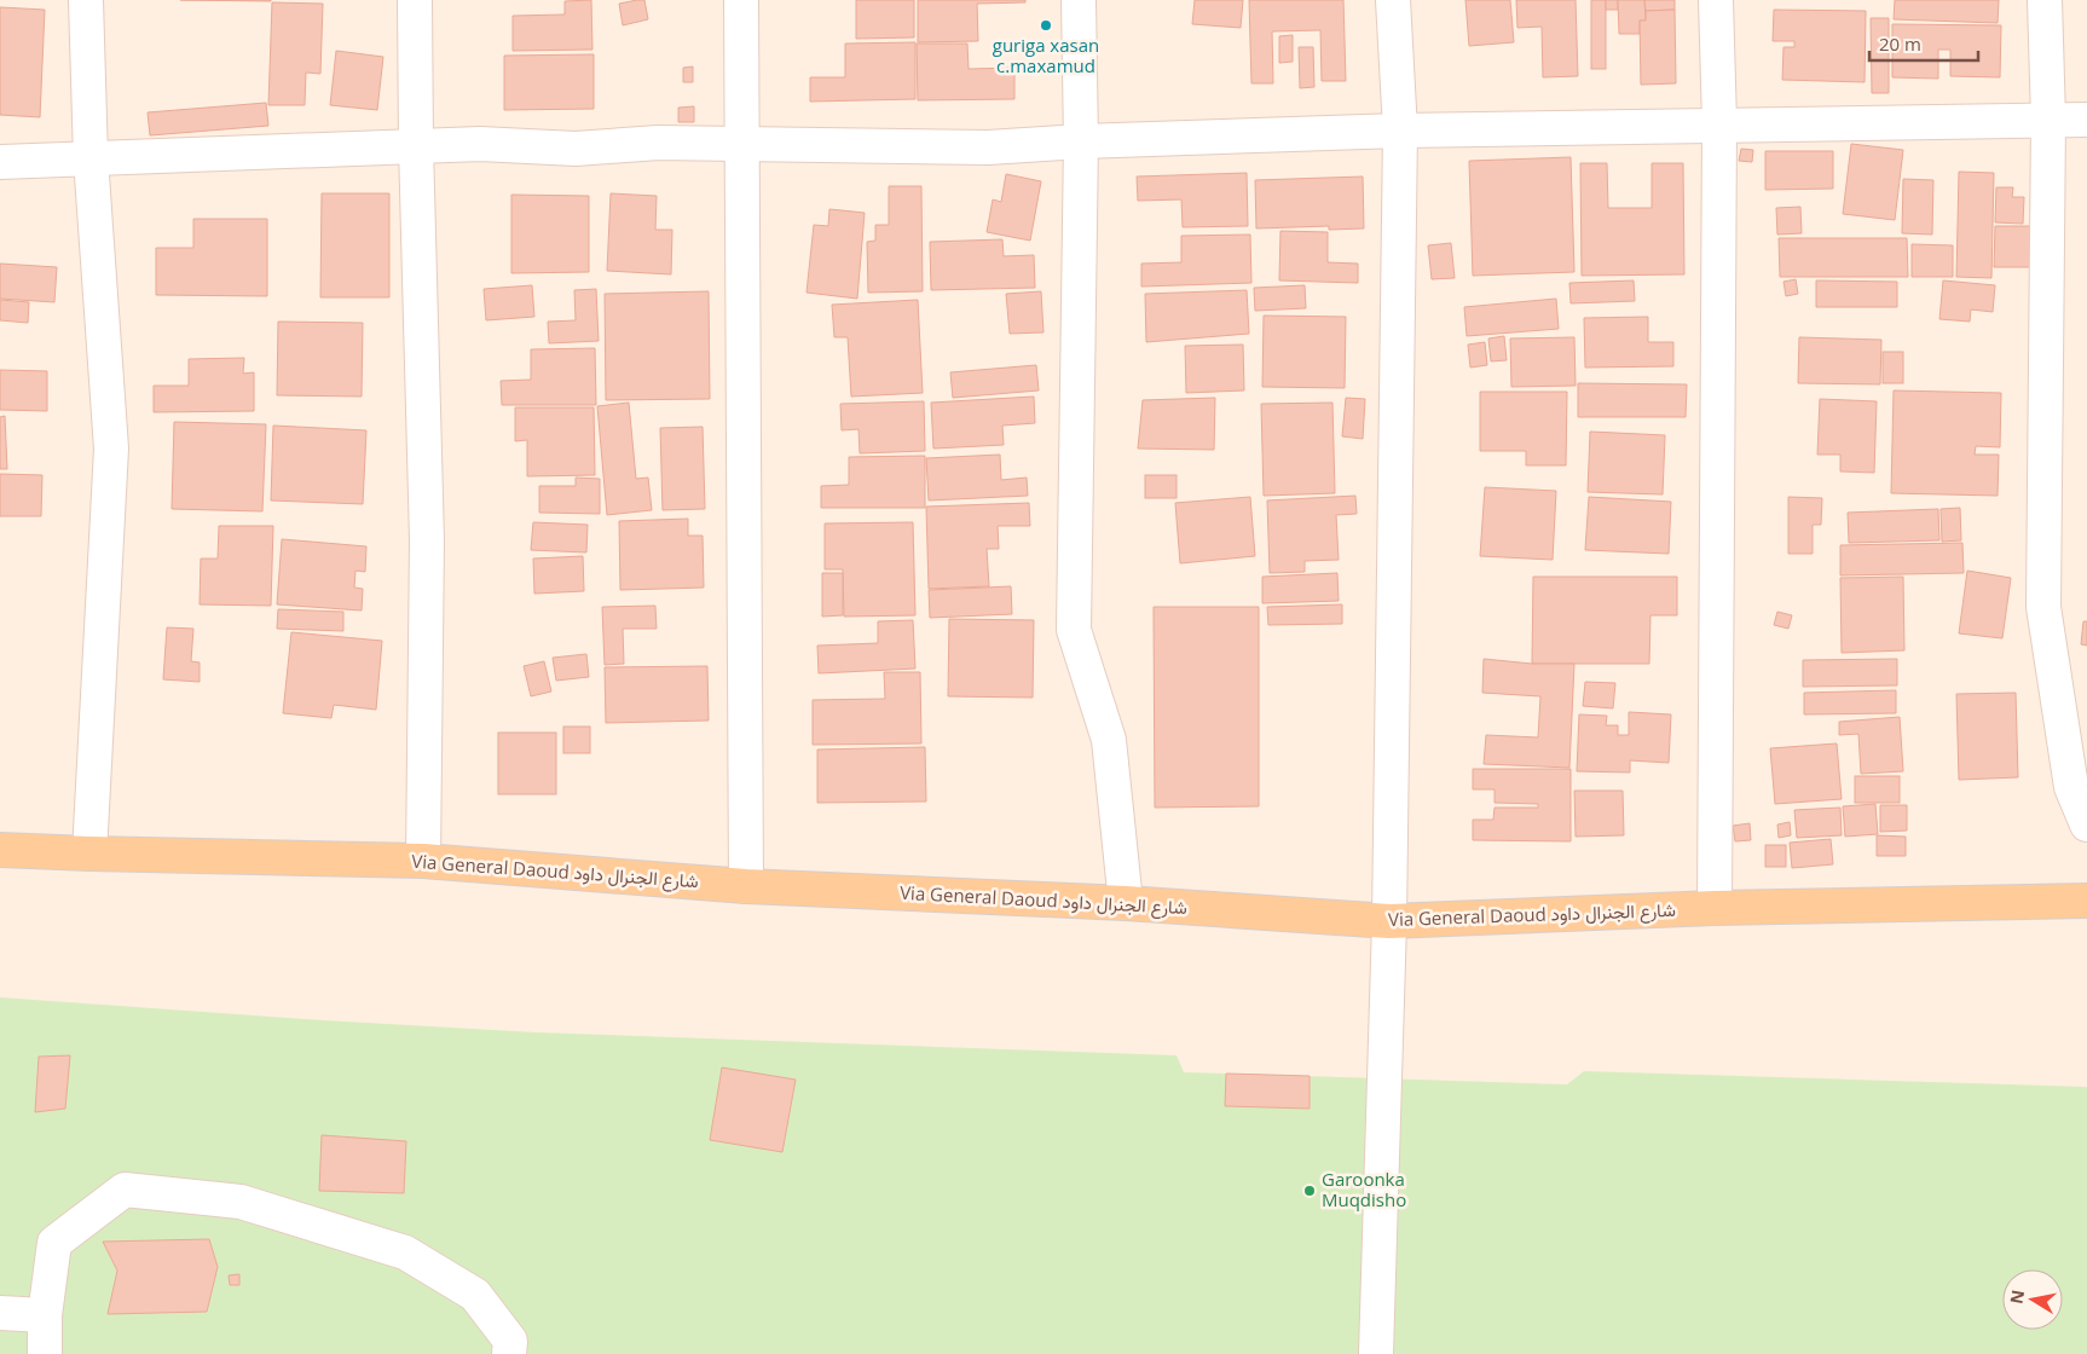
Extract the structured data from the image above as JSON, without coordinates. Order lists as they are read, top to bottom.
{
  "streets": {
    "main road": ["Via General Daoud شارع الجنرال داود"]
  },
  "places": ["guriga xasan c.maxamud", "Garoonka Muqdisho"],
  "scale_bar": "20 m",
  "north": "left"
}
